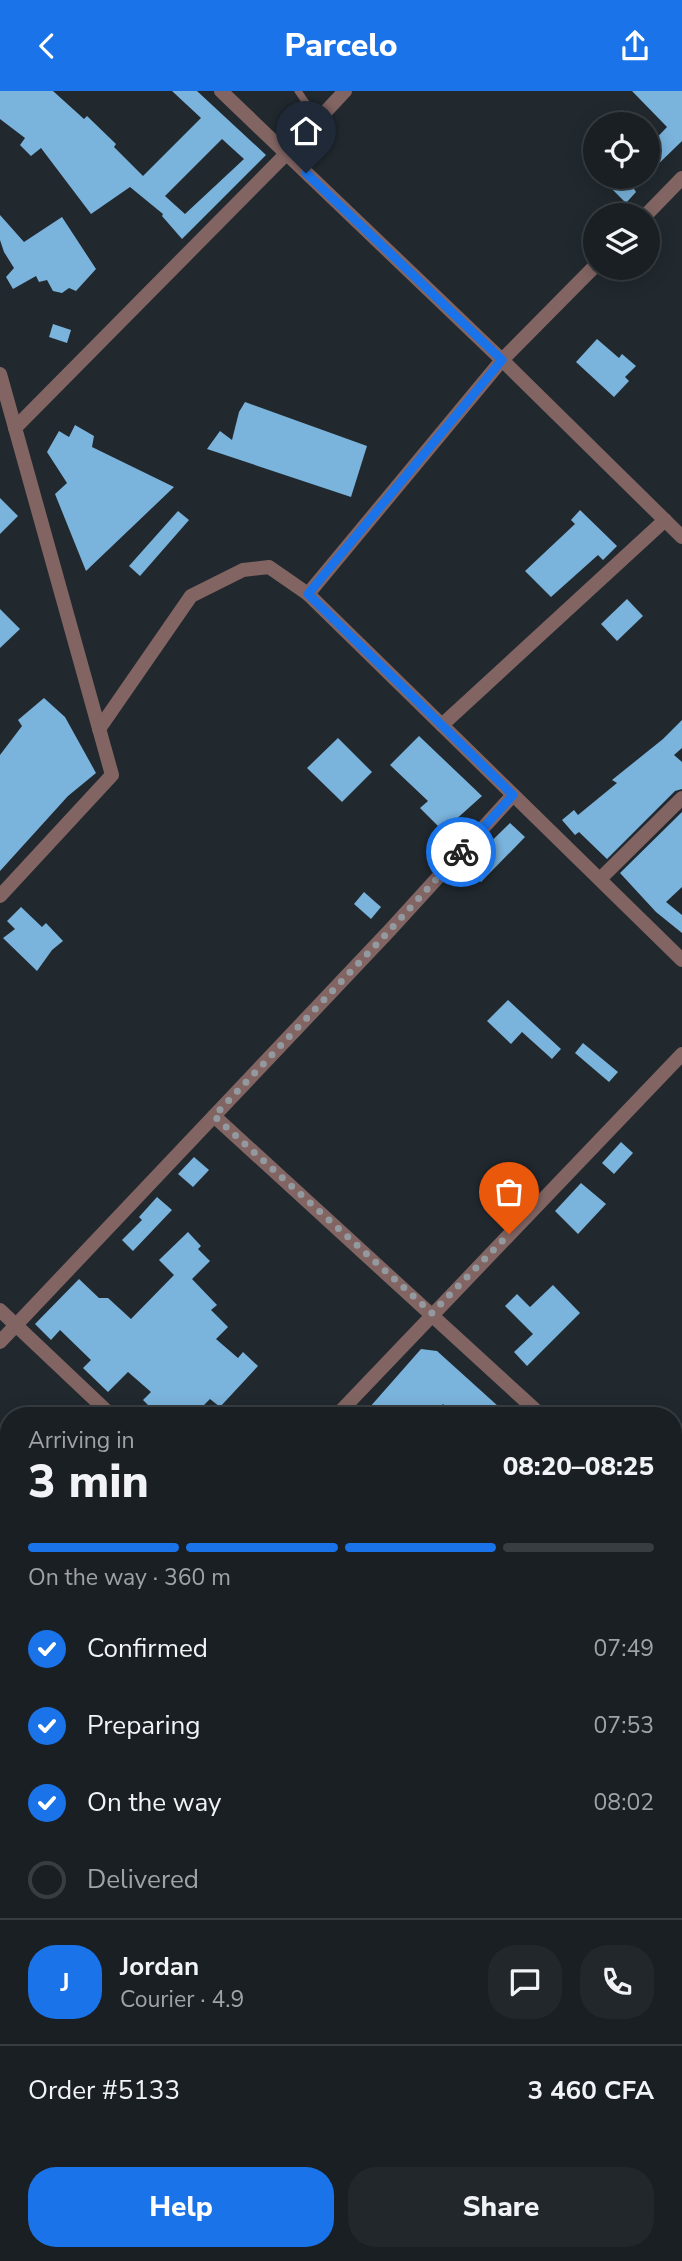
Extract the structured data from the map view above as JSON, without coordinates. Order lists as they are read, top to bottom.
{
  "page": {
    "header": "Parcelo",
    "heading": ["3 min", "Arriving in", "08:20–08:25"],
    "panel": [
      "Jordan",
      "Courier · 4.9",
      "Order #5133",
      "3 460 CFA"
    ],
    "bar": "On the way · 360 m",
    "list": [
      ["Confirmed", "07:49"],
      ["Preparing", "07:53"],
      ["On the way", "08:02"],
      "Delivered"
    ],
    "round": "J",
    "buttons": ["Help", "Share"]
  }
}
